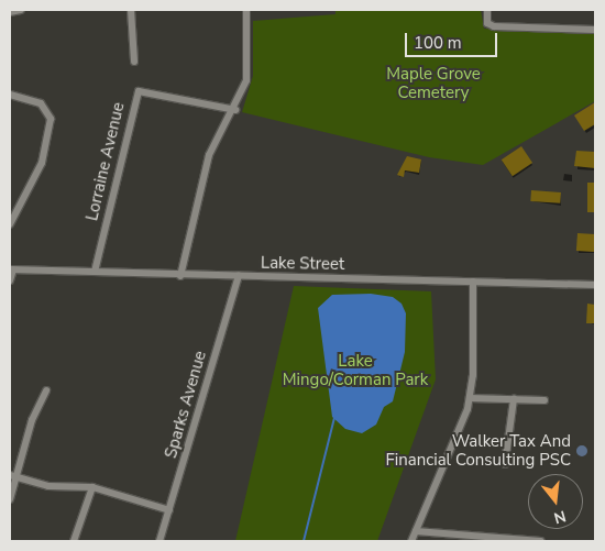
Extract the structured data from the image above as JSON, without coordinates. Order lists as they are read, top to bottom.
{
  "streets": {
    "street": ["Lorraine Avenue", "Lake Street", "Sparks Avenue"]
  },
  "crossings": [
    ["Lorraine Avenue", "Lake Street"],
    ["Lake Street", "Sparks Avenue"]
  ],
  "parks": ["Maple Grove Cemetery", "Lake Mingo/Corman Park"],
  "places": ["Walker Tax And Financial Consulting PSC"],
  "scale_bar": "100 m",
  "north": "bottom"
}
